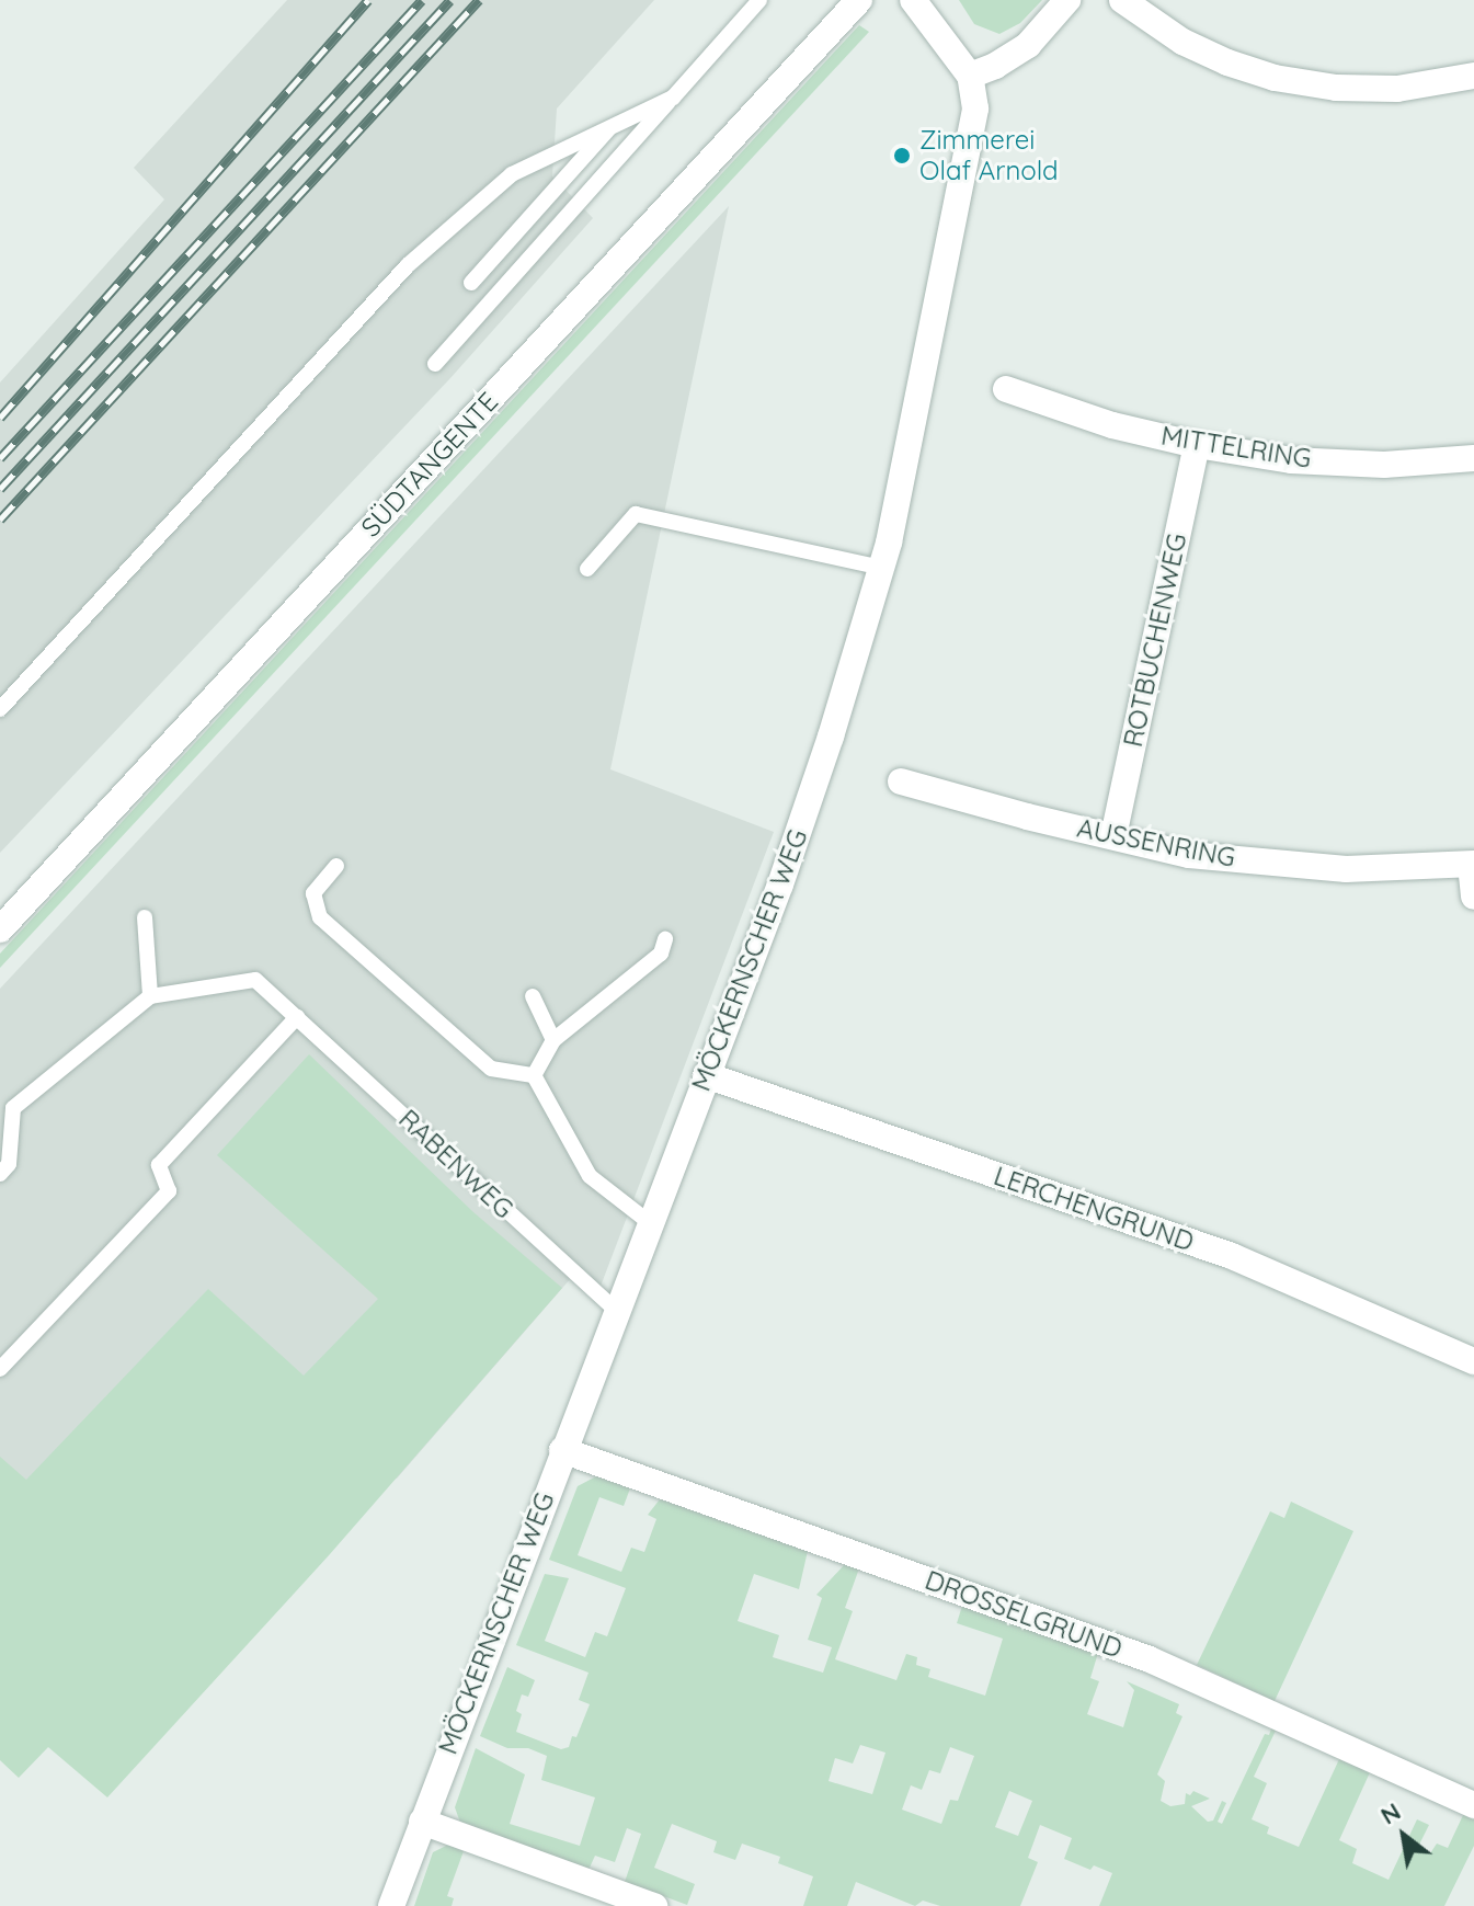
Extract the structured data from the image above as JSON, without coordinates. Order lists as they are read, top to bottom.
{
  "streets": {
    "street": [
      "MITTELRING",
      "SÜDTANGENTE",
      "ROTBUCHENWEG",
      "AUSSENRING",
      "MÖCKERNSCHER WEG",
      "LERCHENGRUND",
      "DROSSELGRUND"
    ],
    "lane": ["RABENWEG"]
  },
  "crossings": [
    ["MITTELRING", "ROTBUCHENWEG"],
    ["ROTBUCHENWEG", "AUSSENRING"],
    ["MÖCKERNSCHER WEG", "RABENWEG"],
    ["MÖCKERNSCHER WEG", "LERCHENGRUND"],
    ["MÖCKERNSCHER WEG", "DROSSELGRUND"]
  ],
  "places": ["Zimmerei Olaf Arnold"],
  "north": "top left"
}
